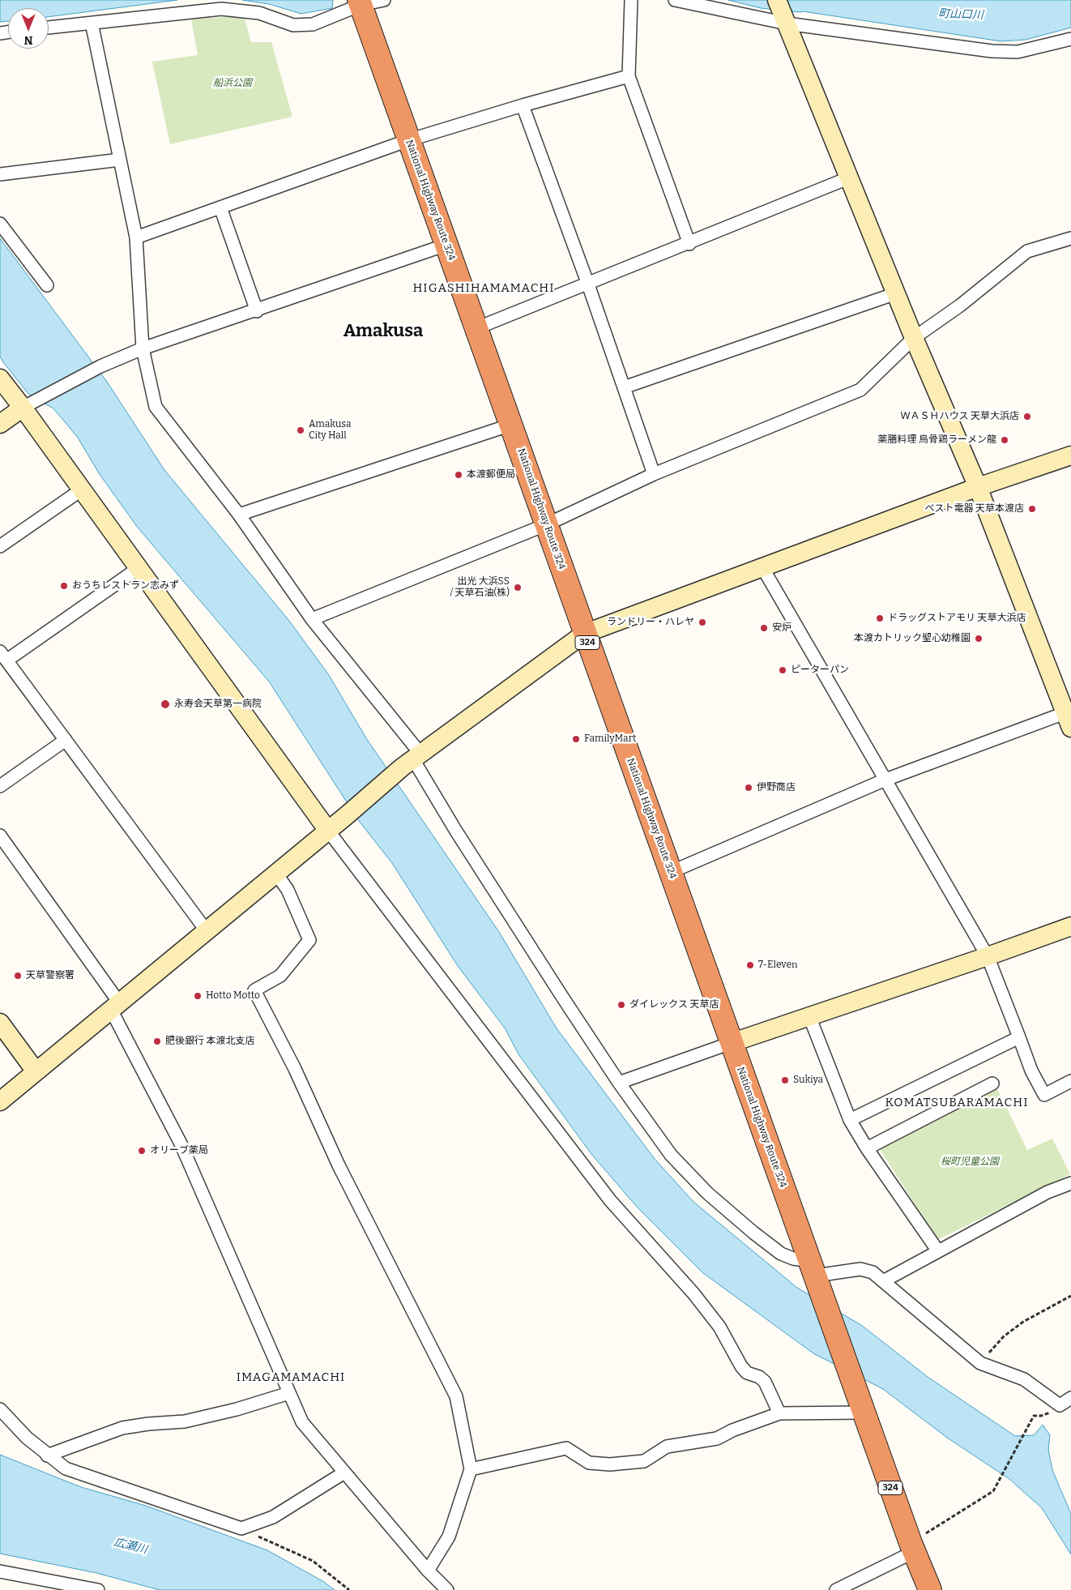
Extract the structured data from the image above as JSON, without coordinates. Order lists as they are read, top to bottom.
{
  "streets": {
    "highway": ["National Highway Route 324", "324"]
  },
  "districts": [
    "HIGASHIHAMAMACHI",
    "Amakusa",
    "KOMATSUBARAMACHI",
    "IMAGAMAMACHI"
  ],
  "water": ["町山口川", "広瀬川"],
  "parks": ["船浜公園", "桜町児童公園"],
  "places": [
    "ＷＡＳＨハウス 天草大浜店",
    "Amakusa City Hall",
    "薬膳料理 烏骨鶏ラーメン龍",
    "本渡郵便局",
    "ベスト電器 天草本渡店",
    "おうちレストラン志みず",
    "出光 大浜SS / 天草石油(株)",
    "ドラッグストアモリ 天草大浜店",
    "ランドリー・ハレヤ",
    "安炉",
    "本渡カトリック聖心幼稚園",
    "ピーターパン",
    "永寿会天草第一病院",
    "FamilyMart",
    "伊野商店",
    "7-Eleven",
    "天草警察署",
    "Hotto Motto",
    "ダイレックス 天草店",
    "肥後銀行 本渡北支店",
    "Sukiya",
    "オリーブ薬局"
  ],
  "north": "bottom"
}
